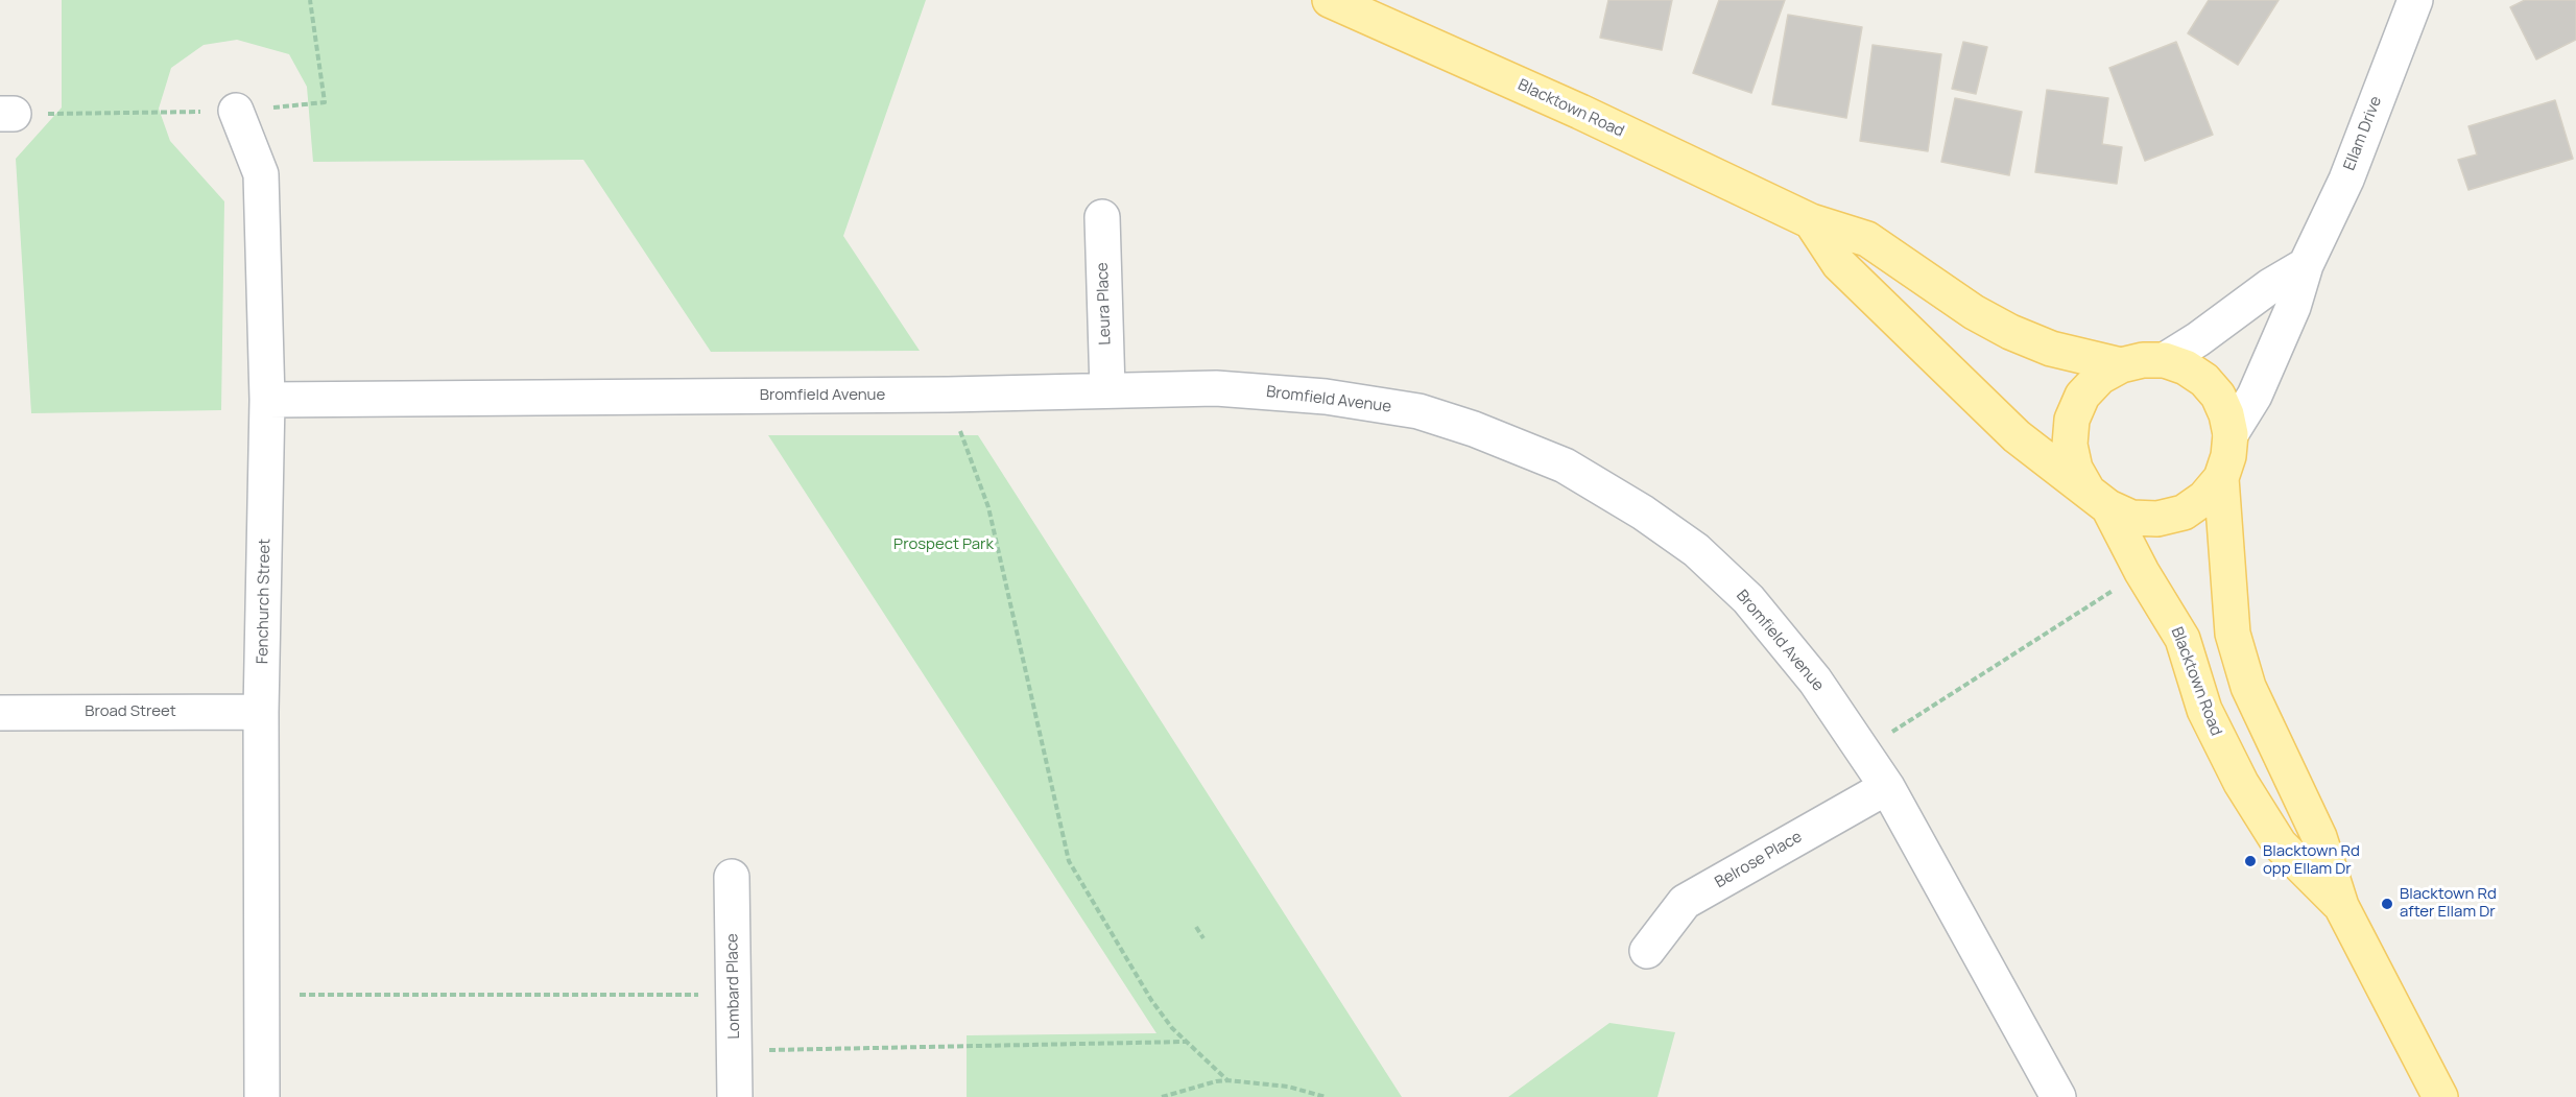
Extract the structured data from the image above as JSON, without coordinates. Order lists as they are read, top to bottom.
{
  "streets": {
    "main road": ["Blacktown Road"],
    "street": [
      "Ellam Drive",
      "Leura Place",
      "Bromfield Avenue",
      "Fenchurch Street",
      "Broad Street",
      "Belrose Place",
      "Lombard Place"
    ]
  },
  "crossings": [
    ["Blacktown Road", "Ellam Drive"],
    ["Leura Place", "Bromfield Avenue"],
    ["Bromfield Avenue", "Fenchurch Street"],
    ["Bromfield Avenue", "Belrose Place"],
    ["Fenchurch Street", "Broad Street"]
  ],
  "parks": ["Prospect Park"],
  "places": ["Blacktown Rd opp Ellam Dr", "Blacktown Rd after Ellam Dr"]
}
